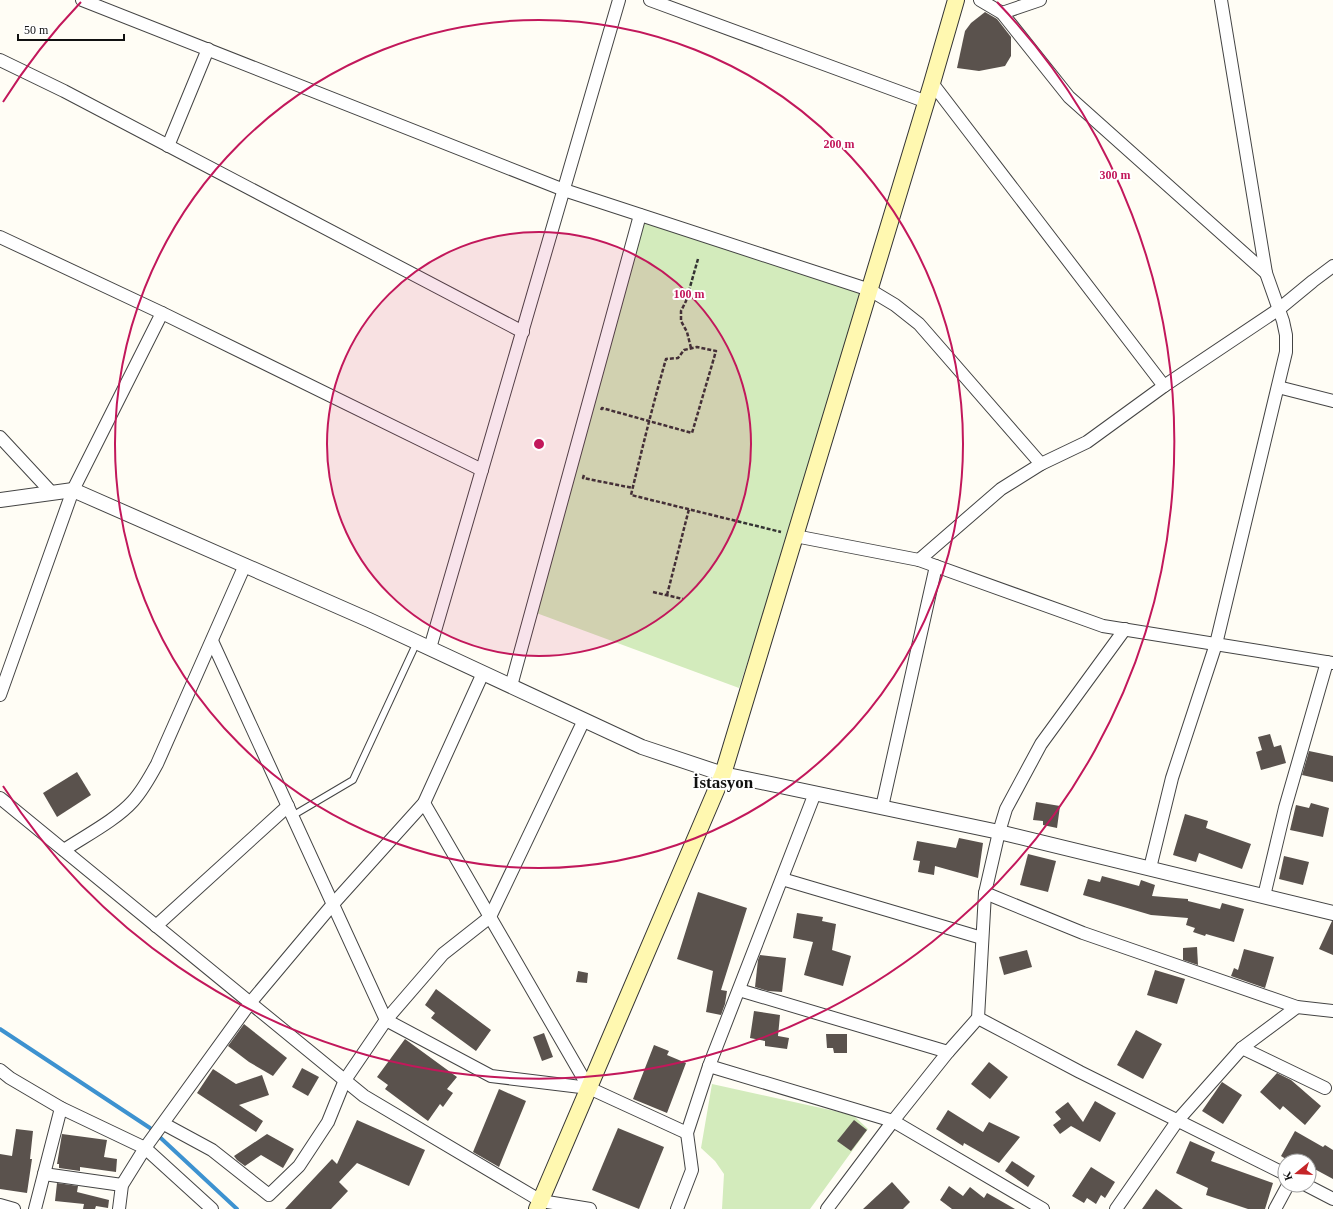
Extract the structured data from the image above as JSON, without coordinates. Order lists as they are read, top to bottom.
{
  "districts": ["İstasyon"],
  "scale_bar": "50 m",
  "north": "left",
  "rings": ["200 m", "300 m", "100 m"]
}
